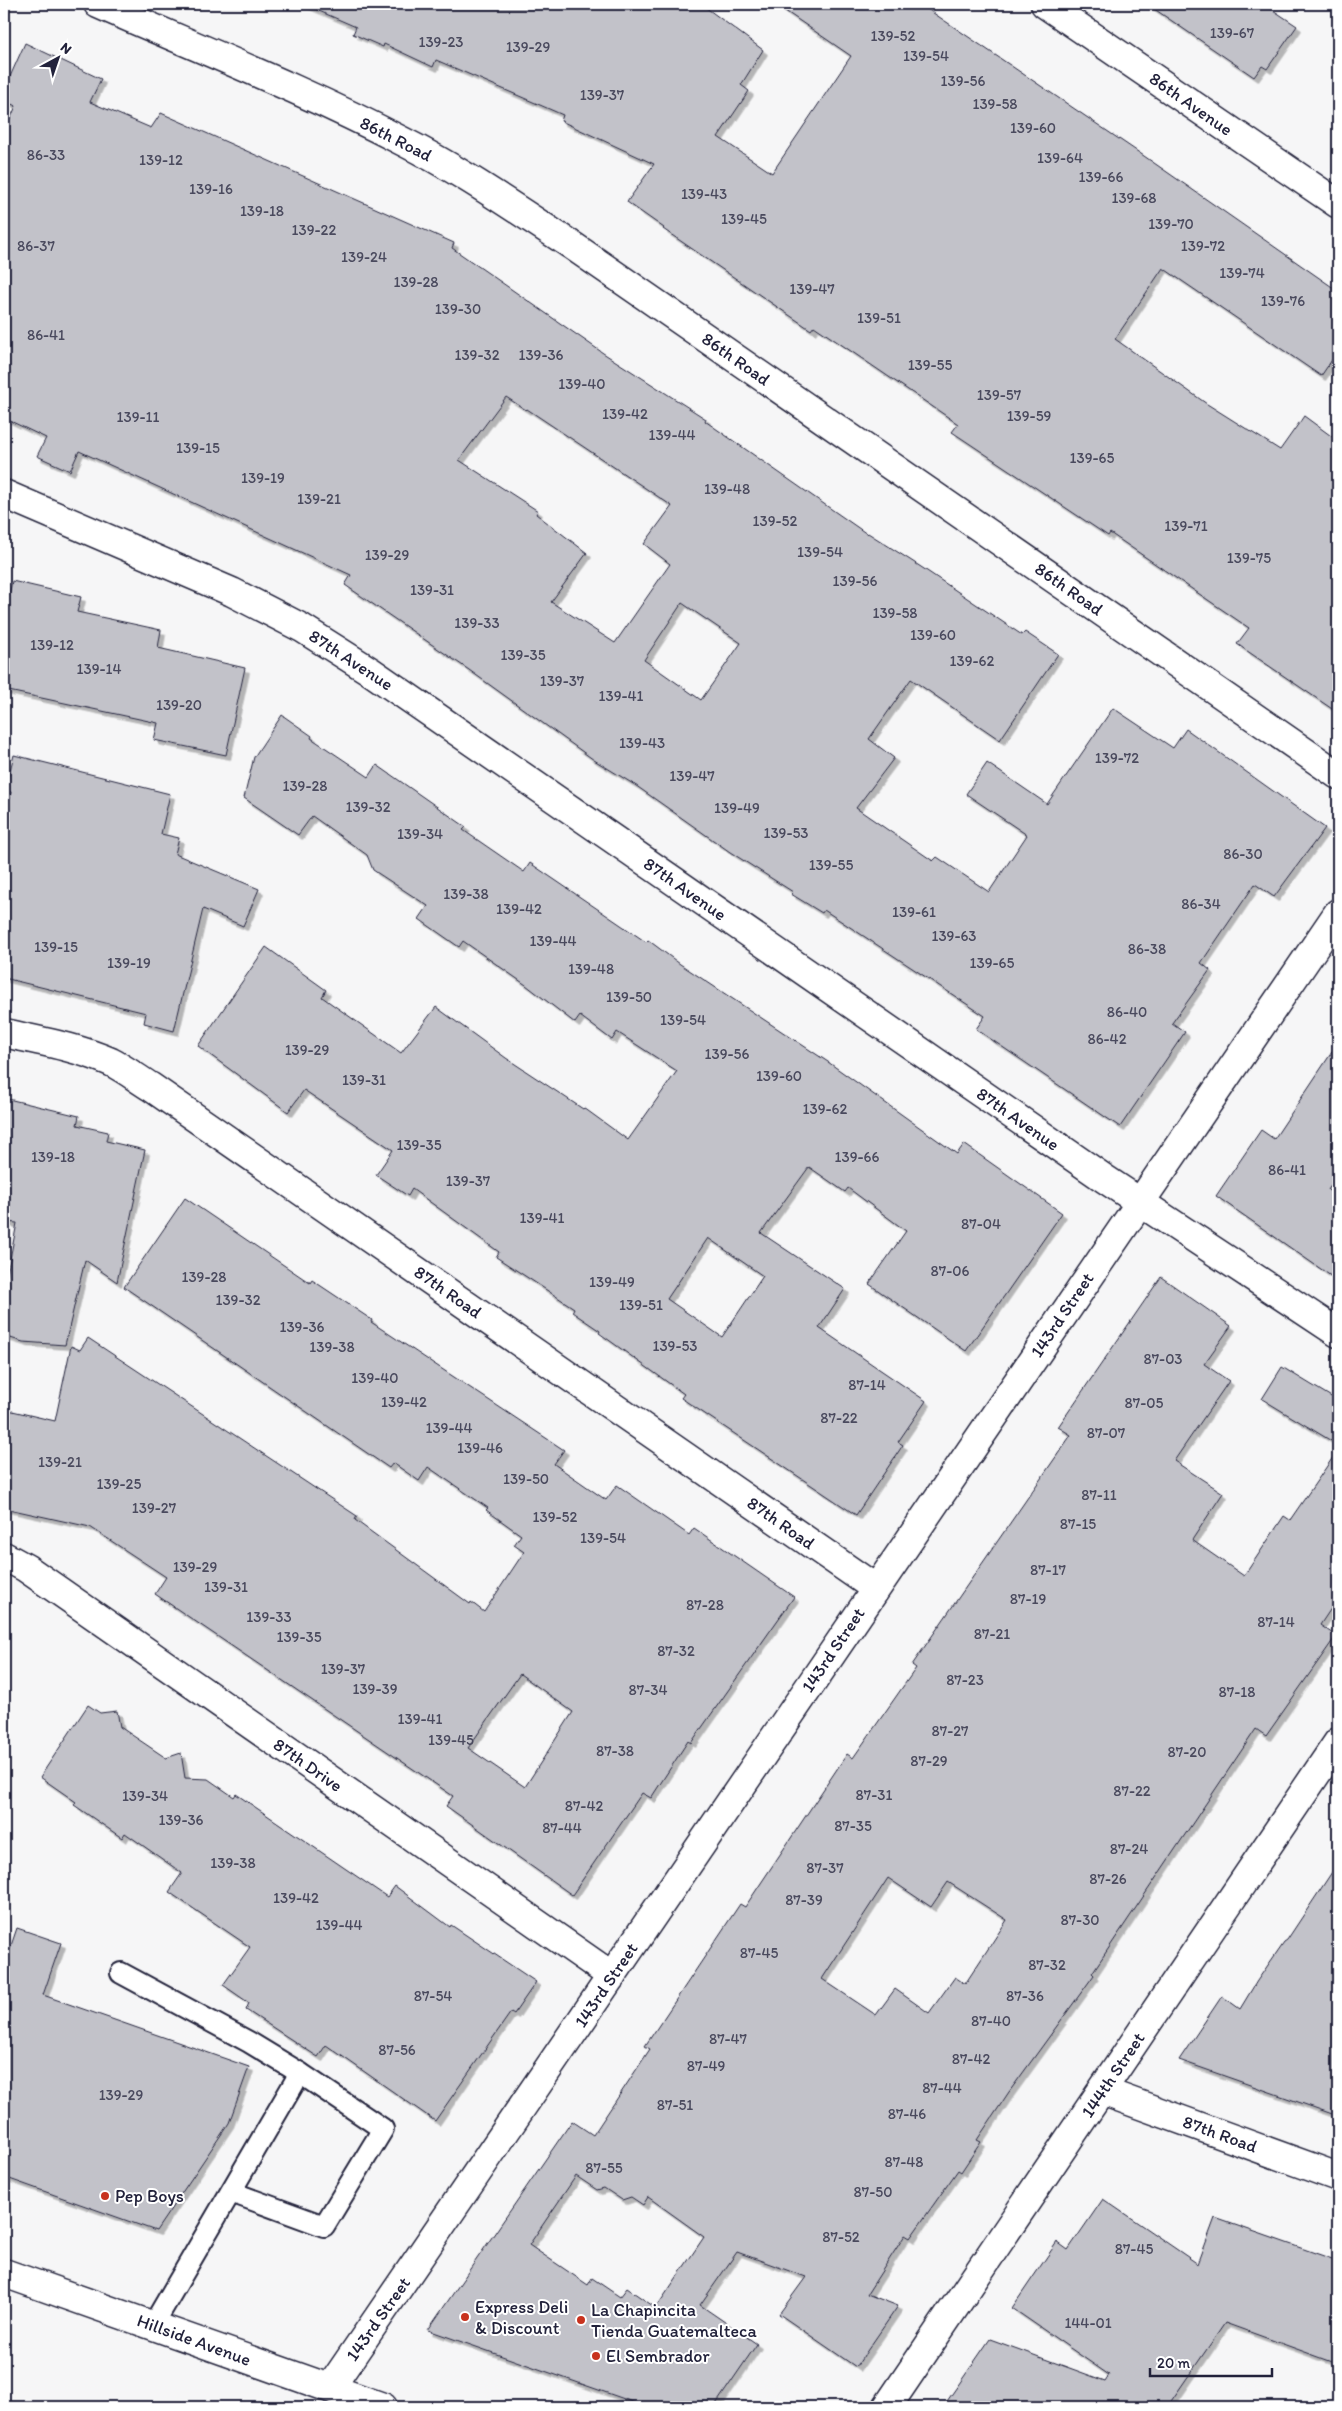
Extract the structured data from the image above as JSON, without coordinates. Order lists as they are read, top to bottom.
{
  "streets": {
    "street": [
      "86th Avenue",
      "86th Road",
      "87th Avenue",
      "87th Road",
      "143rd Street",
      "87th Drive",
      "144th Street",
      "Hillside Avenue"
    ]
  },
  "crossings": [
    ["87th Avenue", "143rd Street"],
    ["87th Road", "143rd Street"],
    ["87th Road", "144th Street"],
    ["143rd Street", "87th Drive"],
    ["143rd Street", "Hillside Avenue"]
  ],
  "places": [
    "Pep Boys",
    "Express Deli & Discount",
    "La Chapincita Tienda Guatemalteca",
    "El Sembrador"
  ],
  "house_numbers": [
    "139-67",
    "139-52",
    "139-23",
    "139-29",
    "139-54",
    "139-56",
    "139-37",
    "139-58",
    "139-60",
    "86-33",
    "139-64",
    "139-12",
    "139-66",
    "139-16",
    "139-43",
    "139-68",
    "139-18",
    "139-45",
    "139-70",
    "139-22",
    "86-37",
    "139-72",
    "139-24",
    "139-74",
    "139-28",
    "139-47",
    "139-76",
    "139-30",
    "139-51",
    "86-41",
    "139-32",
    "139-36",
    "139-55",
    "139-40",
    "139-57",
    "139-42",
    "139-59",
    "139-11",
    "139-44",
    "139-15",
    "139-65",
    "139-19",
    "139-48",
    "139-21",
    "139-52",
    "139-71",
    "139-54",
    "139-29",
    "139-75",
    "139-56",
    "139-31",
    "139-58",
    "139-33",
    "139-60",
    "139-12",
    "139-35",
    "139-62",
    "139-14",
    "139-37",
    "139-41",
    "139-20",
    "139-43",
    "139-72",
    "139-47",
    "139-28",
    "139-32",
    "139-49",
    "139-53",
    "139-34",
    "86-30",
    "139-55",
    "139-38",
    "86-34",
    "139-42",
    "139-61",
    "139-63",
    "139-44",
    "139-15",
    "86-38",
    "139-19",
    "139-65",
    "139-48",
    "139-50",
    "86-40",
    "139-54",
    "86-42",
    "139-29",
    "139-56",
    "139-60",
    "139-31",
    "139-62",
    "139-35",
    "139-18",
    "139-66",
    "86-41",
    "139-37",
    "139-41",
    "87-04",
    "87-06",
    "139-28",
    "139-49",
    "139-32",
    "139-51",
    "139-36",
    "139-53",
    "139-38",
    "87-03",
    "139-40",
    "87-14",
    "139-42",
    "87-05",
    "87-22",
    "139-44",
    "87-07",
    "139-46",
    "139-21",
    "139-50",
    "139-25",
    "87-11",
    "139-27",
    "139-52",
    "87-15",
    "139-54",
    "139-29",
    "87-17",
    "139-31",
    "87-19",
    "87-28",
    "139-33",
    "87-14",
    "87-21",
    "139-35",
    "87-32",
    "139-37",
    "87-23",
    "139-39",
    "87-34",
    "87-18",
    "139-41",
    "87-27",
    "139-45",
    "87-38",
    "87-20",
    "87-29",
    "87-22",
    "87-31",
    "139-34",
    "87-42",
    "139-36",
    "87-35",
    "87-44",
    "87-24",
    "139-38",
    "87-37",
    "87-26",
    "139-42",
    "87-39",
    "87-30",
    "139-44",
    "87-45",
    "87-32",
    "87-54",
    "87-36",
    "87-40",
    "87-47",
    "87-56",
    "87-42",
    "87-49",
    "87-44",
    "139-29",
    "87-51",
    "87-46",
    "87-48",
    "87-55",
    "87-50",
    "87-52",
    "87-45",
    "144-01"
  ],
  "scale_bar": "20 m",
  "north": "top right"
}
